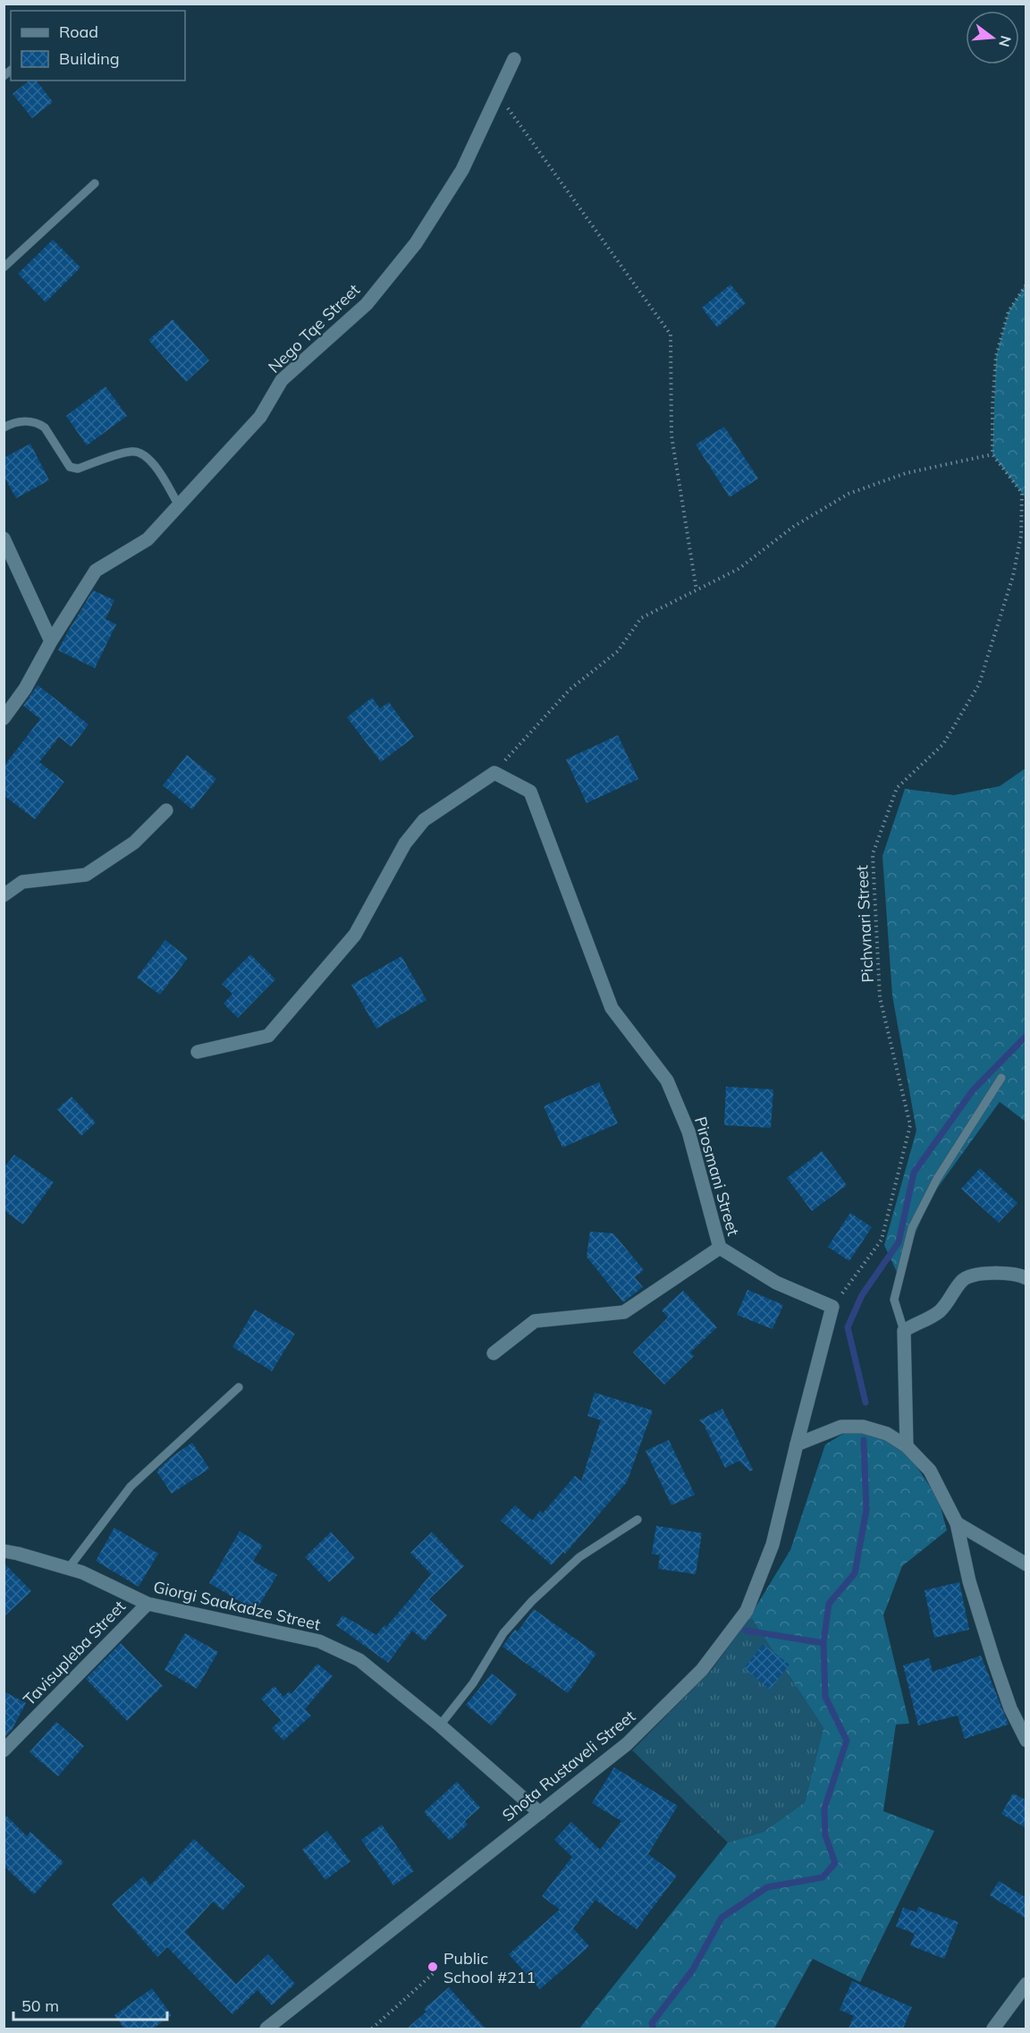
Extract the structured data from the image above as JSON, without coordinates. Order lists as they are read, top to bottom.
{
  "streets": {
    "street": [
      "Nego Tqe Street",
      "Pirosmani Street",
      "Giorgi Saakadze Street",
      "Tavisupleba Street",
      "Shota Rustaveli Street"
    ],
    "path": ["Pichvnari Street"]
  },
  "crossings": [
    ["Pichvnari Street", "Pirosmani Street"],
    ["Giorgi Saakadze Street", "Tavisupleba Street"],
    ["Giorgi Saakadze Street", "Shota Rustaveli Street"]
  ],
  "places": ["Public School #211"],
  "legend": ["Road", "Building"],
  "scale_bar": "50 m",
  "north": "right"
}
